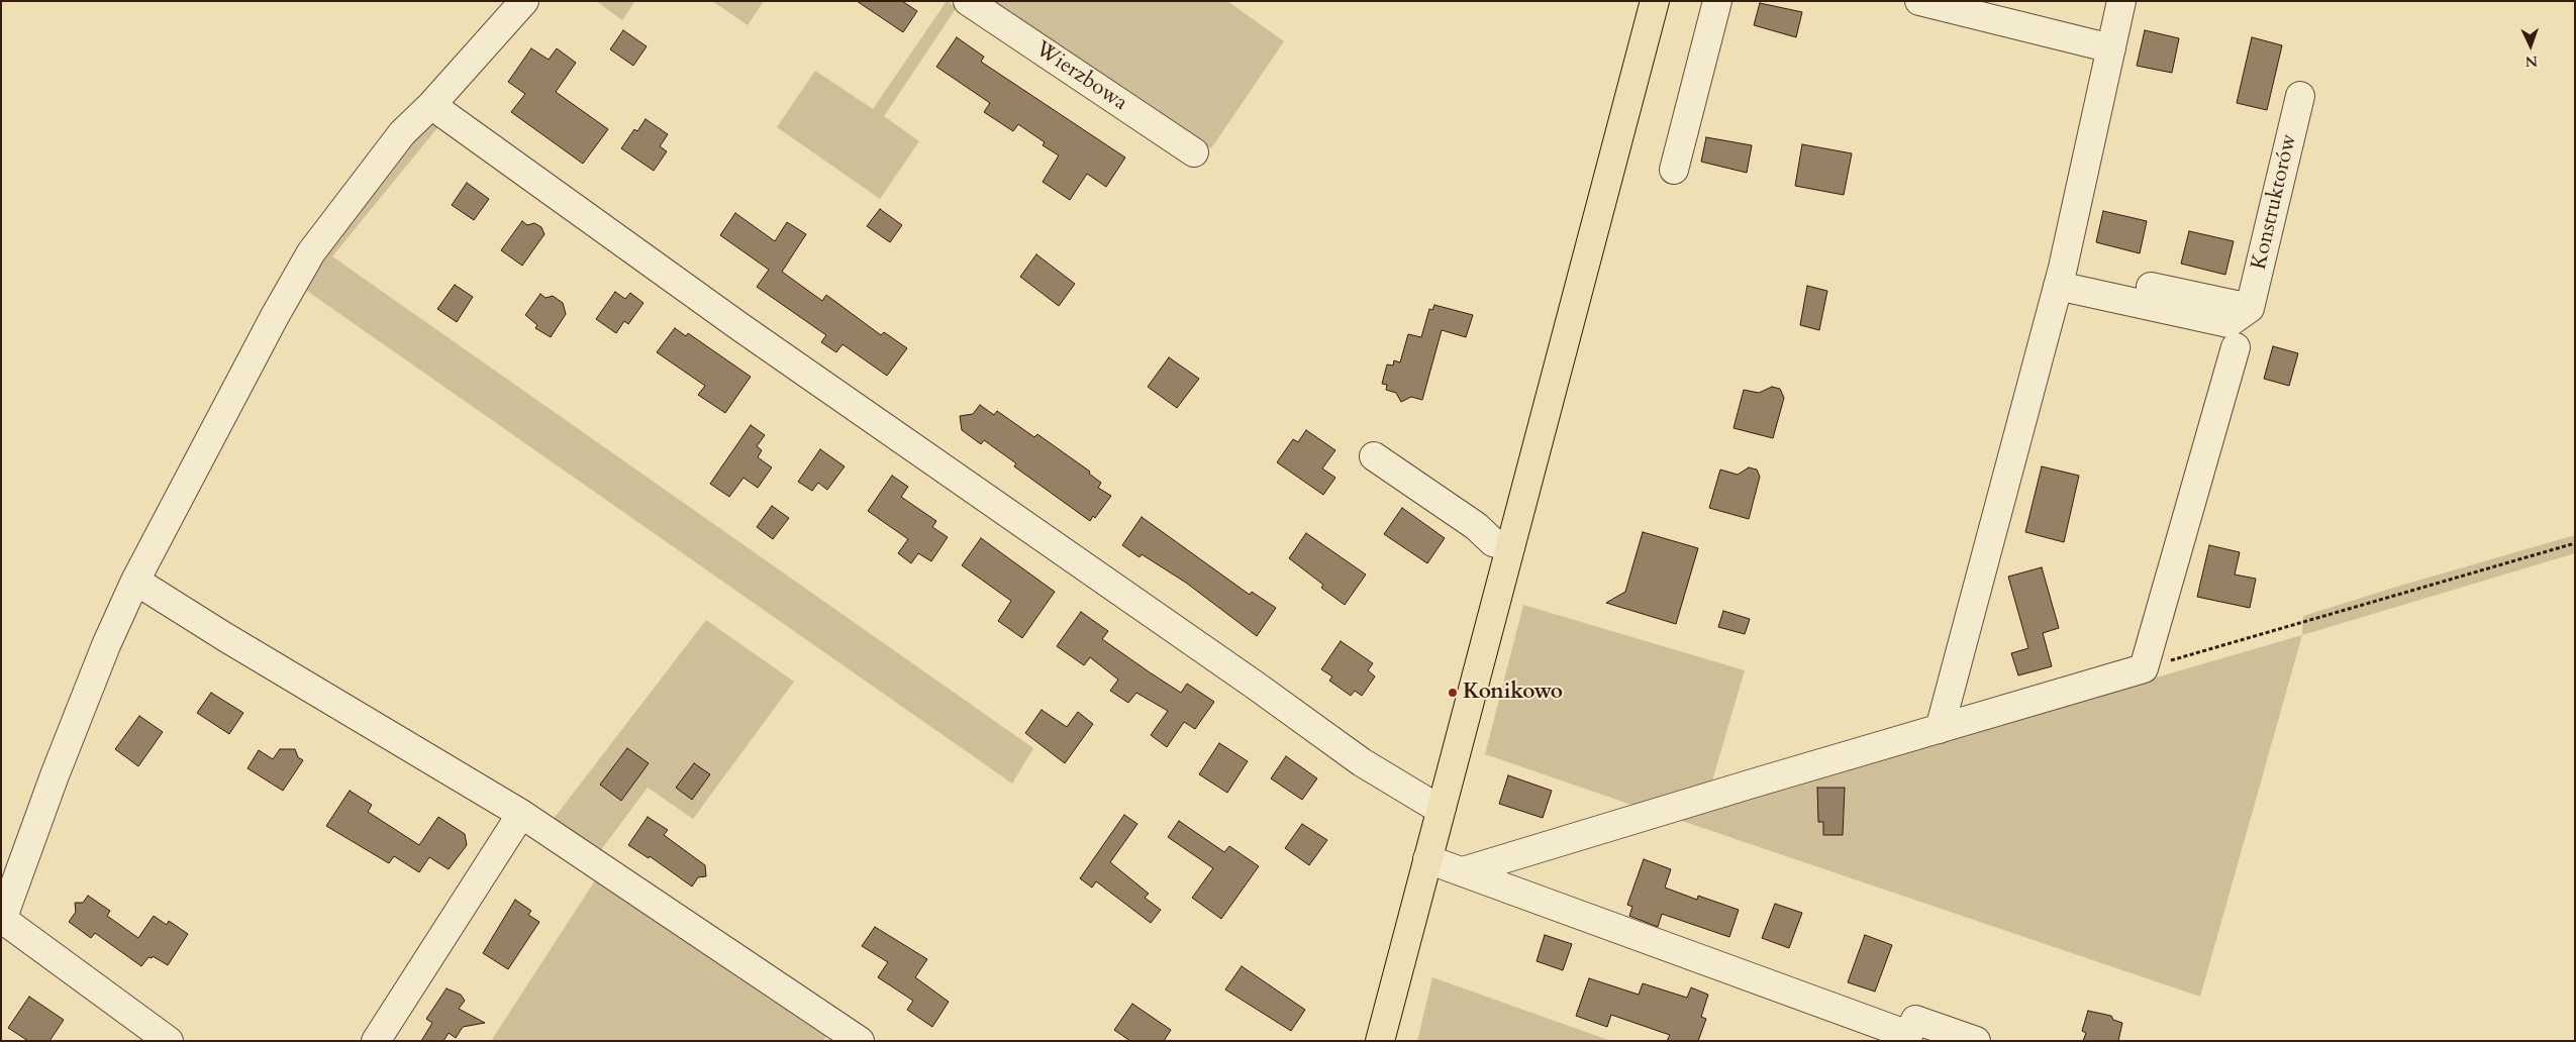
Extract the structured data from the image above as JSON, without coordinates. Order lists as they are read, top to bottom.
{
  "streets": {
    "street": ["Wierzbowa", "Konstruktorów"]
  },
  "places": ["Konikowo"],
  "north": "bottom"
}
